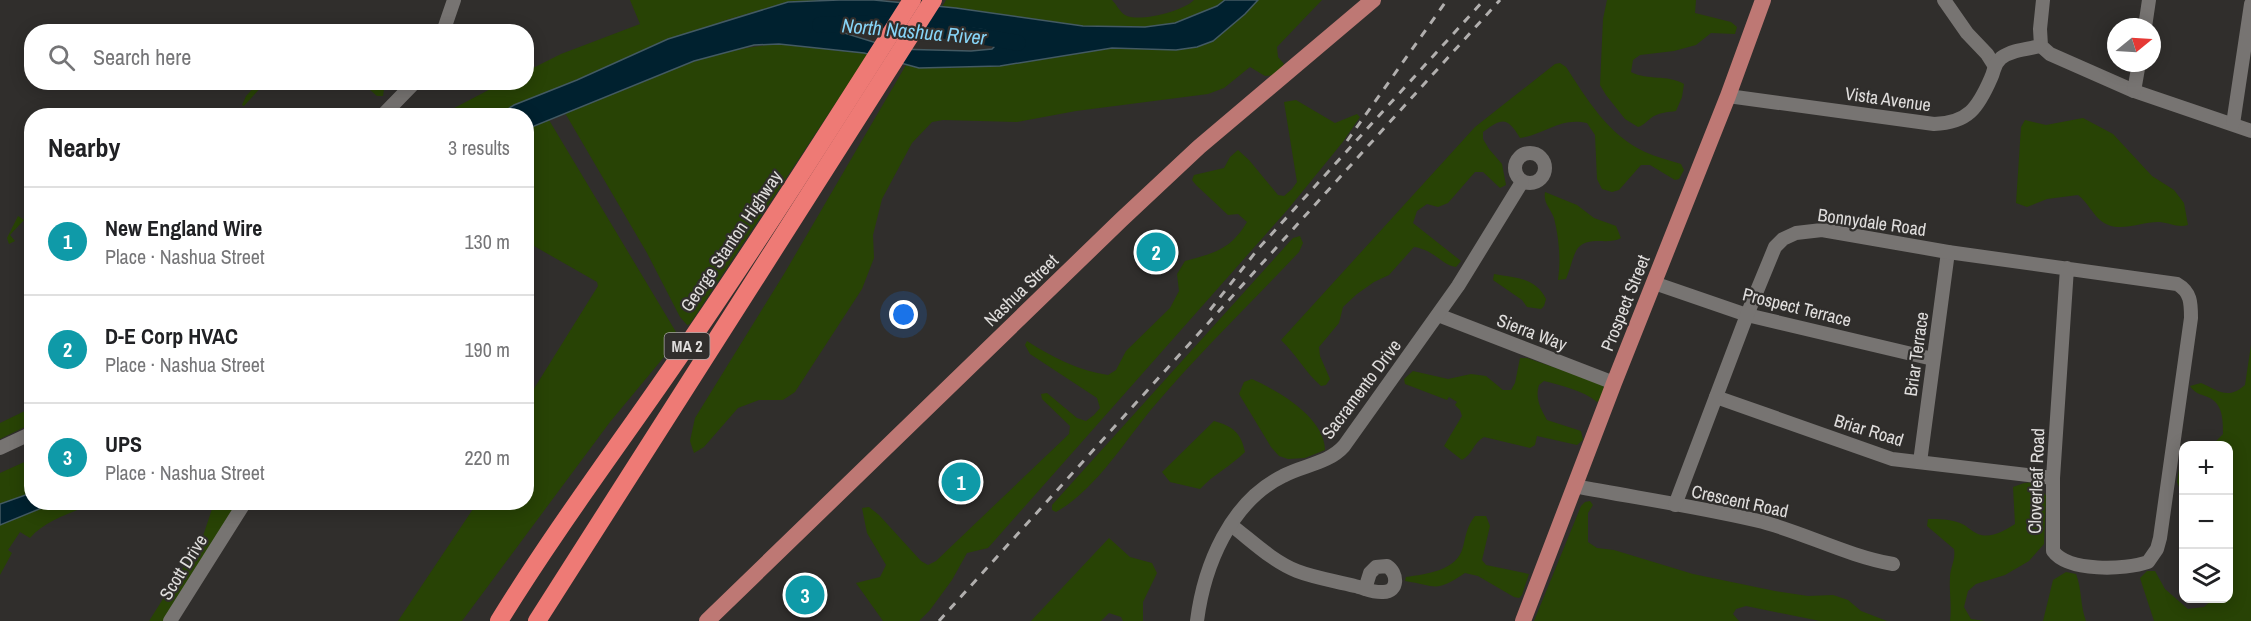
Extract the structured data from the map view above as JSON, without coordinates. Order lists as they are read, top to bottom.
{
  "streets": {
    "highway": ["George Stanton Highway", "MA 2"],
    "main road": ["Nashua Street", "Prospect Street"],
    "street": [
      "Vista Avenue",
      "Bonnydale Road",
      "Prospect Terrace",
      "Sierra Way",
      "Briar Terrace",
      "Sacramento Drive",
      "Briar Road",
      "Cloverleaf Road",
      "Crescent Road",
      "Scott Drive"
    ]
  },
  "crossings": [
    ["Vista Avenue", "Prospect Street"],
    ["Bonnydale Road", "Prospect Terrace"],
    ["Bonnydale Road", "Briar Terrace"],
    ["Bonnydale Road", "Briar Road"],
    ["Bonnydale Road", "Cloverleaf Road"],
    ["Bonnydale Road", "Crescent Road"],
    ["Prospect Street", "Prospect Terrace"],
    ["Prospect Street", "Sierra Way"],
    ["Prospect Street", "Crescent Road"],
    ["Prospect Terrace", "Briar Terrace"],
    ["Sierra Way", "Sacramento Drive"],
    ["Briar Terrace", "Briar Road"],
    ["Briar Road", "Cloverleaf Road"]
  ],
  "water": ["North Nashua River"],
  "north": "right",
  "page": {
    "search": "Search here",
    "heading": ["Nearby", "3 results"],
    "list": [
      {
        "mark": "1",
        "name": "New England Wire",
        "note": "Place · Nashua Street",
        "value": "130 m"
      },
      {
        "mark": "2",
        "name": "D-E Corp HVAC",
        "note": "Place · Nashua Street",
        "value": "190 m"
      },
      {
        "mark": "3",
        "name": "UPS",
        "note": "Place · Nashua Street",
        "value": "220 m"
      }
    ],
    "pins": ["2", "1", "3"],
    "map_buttons": ["+", "−"]
  }
}
